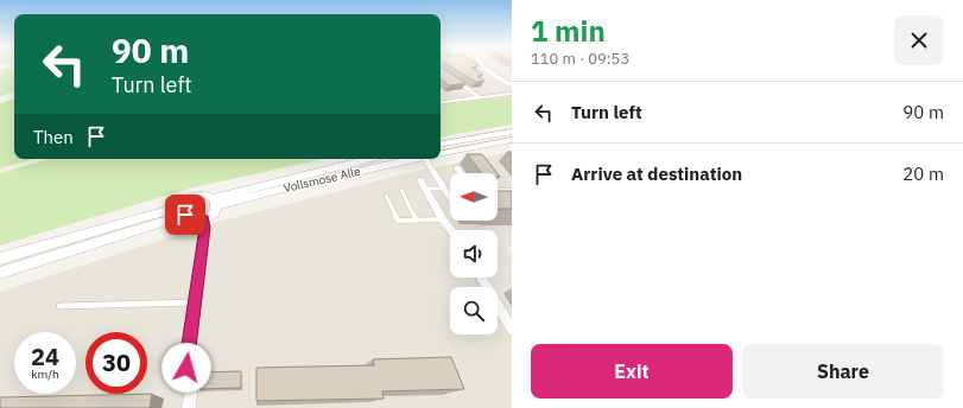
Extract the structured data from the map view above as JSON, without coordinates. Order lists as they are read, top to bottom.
{
  "streets": {
    "street": ["Vollsmose Alle"]
  },
  "north": "left",
  "page": {
    "heading": ["1 min", "110 m · 09:53"],
    "turn": ["90 m", "Turn left"],
    "list": [
      {
        "name": "Turn left",
        "value": "90 m"
      },
      {
        "name": "Arrive at destination",
        "value": "20 m"
      }
    ],
    "then": "Then",
    "speed": "24 km/h",
    "limit": "30",
    "buttons": ["Exit", "Share"]
  }
}
